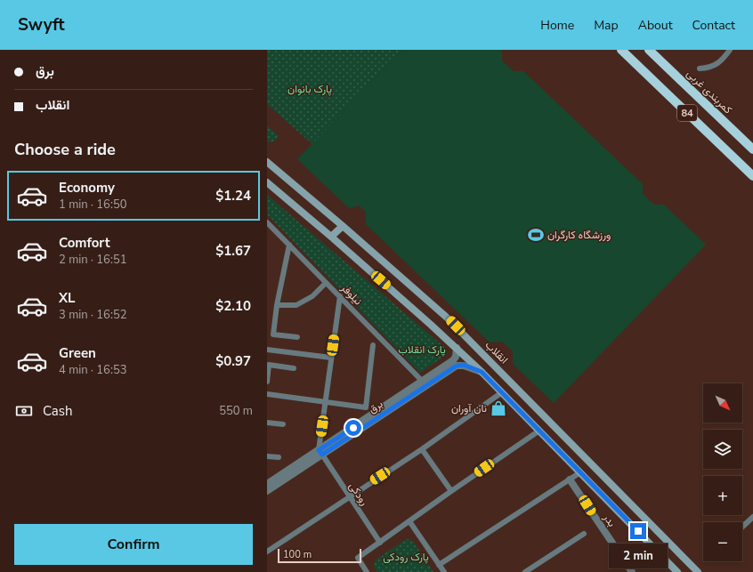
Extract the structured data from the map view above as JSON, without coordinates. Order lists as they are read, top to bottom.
{
  "streets": {
    "highway": ["کمربندی غربی", "84"],
    "main road": ["انقلاب"],
    "street": [
      "نیلوفر",
      "برق",
      "رودکی",
      "بدر"
    ]
  },
  "crossings": [
    ["نیلوفر", "برق"],
    ["برق", "رودکی"]
  ],
  "parks": ["پارک بانوان", "پارک انقلاب", "پارک رودکی"],
  "places": {
    "sports": ["ورزشگاه کارگران"],
    "shop": ["نان آوران"]
  },
  "scale_bar": "100 m",
  "north": "bottom right",
  "page": {
    "header": "Swyft",
    "nav": [
      "Home",
      "Map",
      "About",
      "Contact"
    ],
    "banner": ["برق", "انقلاب"],
    "heading": "Choose a ride",
    "list": [
      {
        "name": "Economy",
        "note": "1 min · 16:50",
        "value": "$1.24"
      },
      {
        "name": "Comfort",
        "note": "2 min · 16:51",
        "value": "$1.67"
      },
      {
        "name": "XL",
        "note": "3 min · 16:52",
        "value": "$2.10"
      },
      {
        "name": "Green",
        "note": "4 min · 16:53",
        "value": "$0.97"
      }
    ],
    "map_buttons": ["+", "−"],
    "pay": ["Cash", "550 m"],
    "buttons": "Confirm",
    "bubble": "2 min",
    "scale": "100 m"
  }
}
